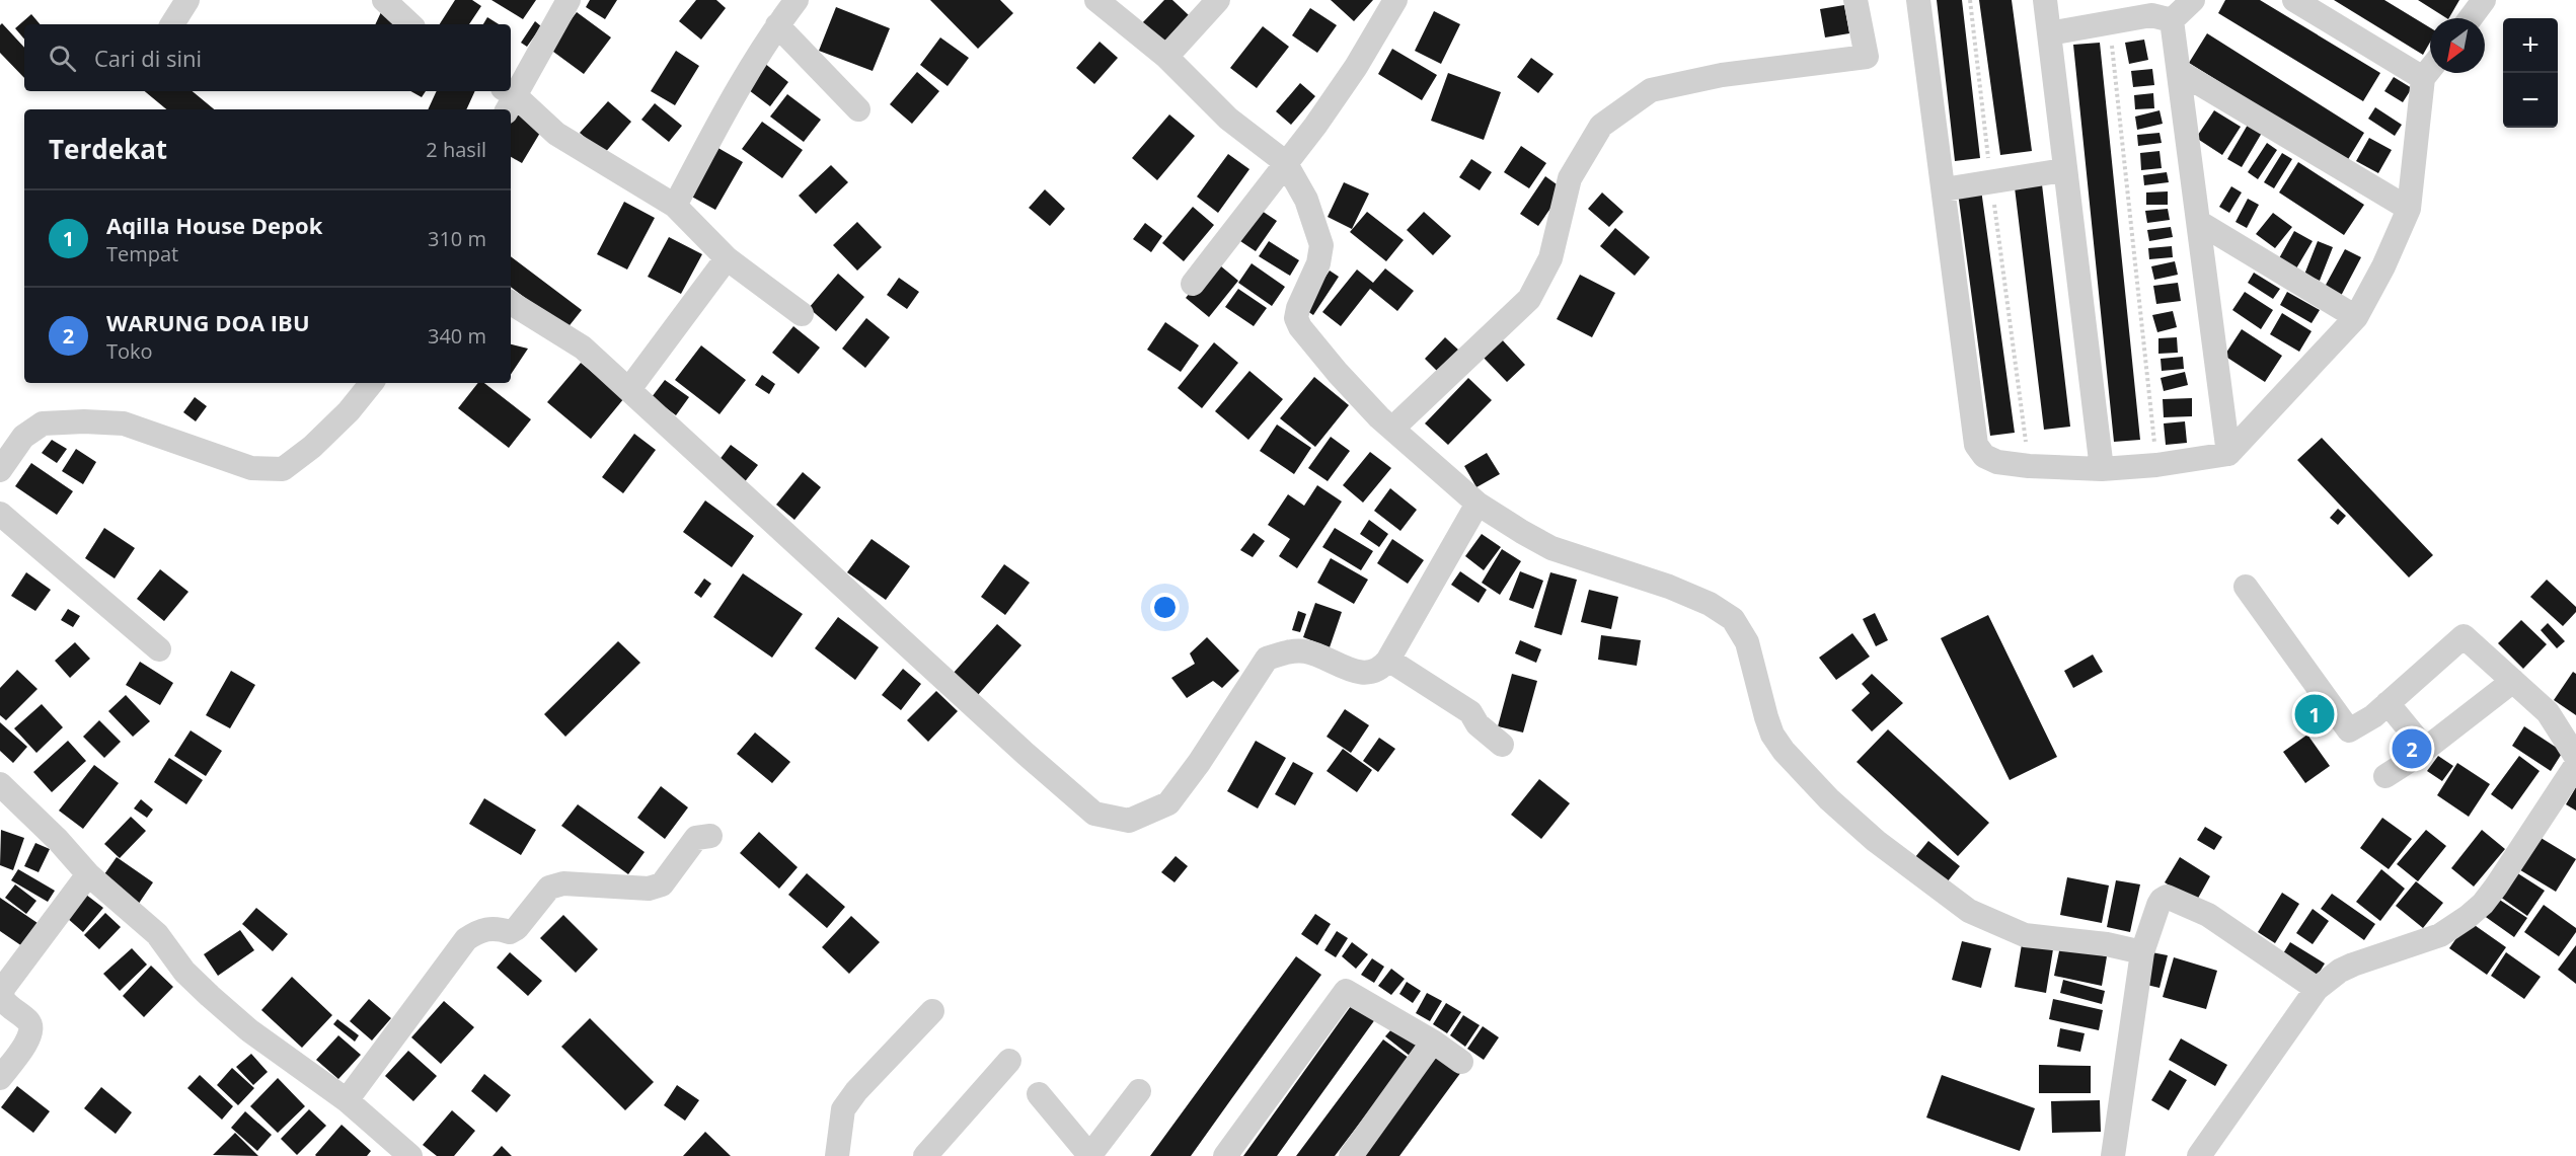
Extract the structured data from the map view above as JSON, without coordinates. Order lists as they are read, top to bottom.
{
  "north": "bottom left",
  "page": {
    "map_buttons": ["+", "−"],
    "search": "Cari di sini",
    "heading": ["Terdekat", "2 hasil"],
    "list": [
      {
        "mark": "1",
        "name": "Aqilla House Depok",
        "note": "Tempat",
        "value": "310 m"
      },
      {
        "mark": "2",
        "name": "WARUNG DOA IBU",
        "note": "Toko",
        "value": "340 m"
      }
    ],
    "pins": ["1", "2"]
  }
}
